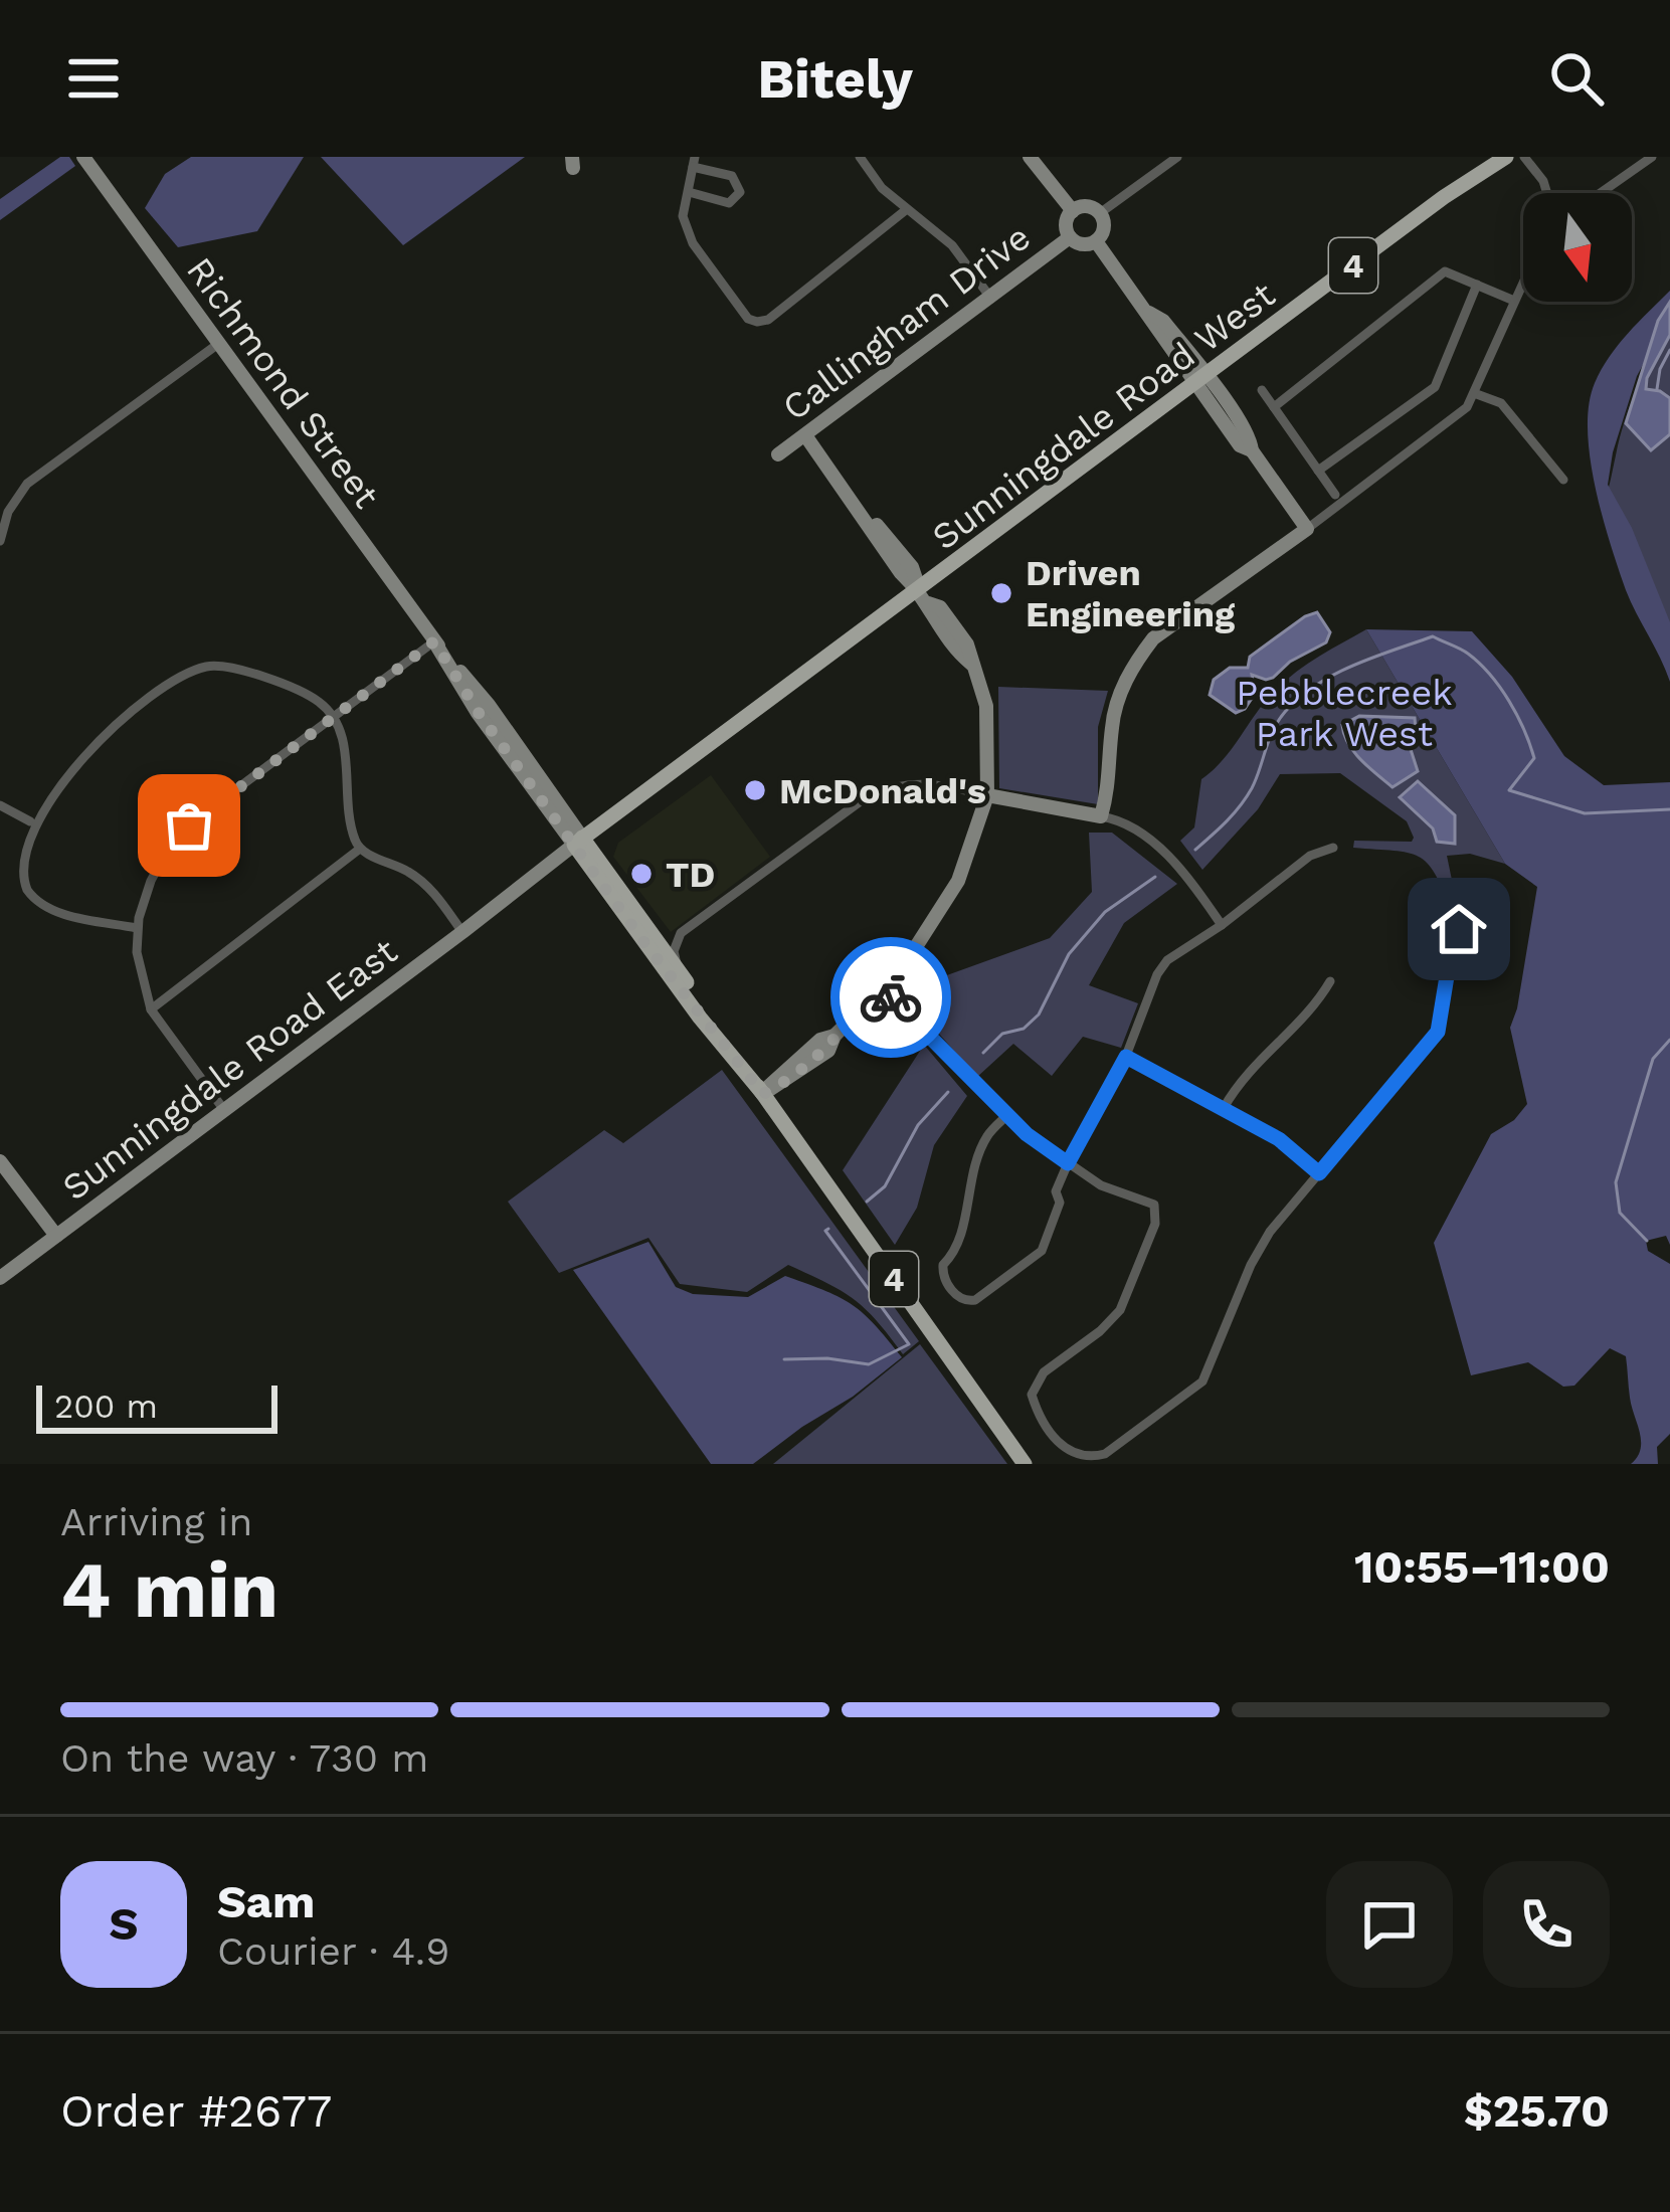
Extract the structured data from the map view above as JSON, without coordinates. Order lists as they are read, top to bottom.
{
  "streets": {
    "main road": ["4", "Richmond Street", "Sunningdale Road West"],
    "street": ["Callingham Drive", "Sunningdale Road East"]
  },
  "crossings": [
    ["Richmond Street", "Sunningdale Road West"],
    ["Richmond Street", "Sunningdale Road East"],
    ["Sunningdale Road West", "Sunningdale Road East"]
  ],
  "parks": ["Pebblecreek Park West"],
  "places": ["Driven Engineering", "McDonald's", "TD"],
  "scale_bar": "200 m",
  "north": "bottom",
  "page": {
    "header": "Bitely",
    "scale": "200 m",
    "heading": ["4 min", "Arriving in", "10:55–11:00"],
    "panel": [
      "Sam",
      "Courier · 4.9",
      "Order #2677",
      "$25.70"
    ],
    "bar": "On the way · 730 m",
    "round": "S"
  }
}
